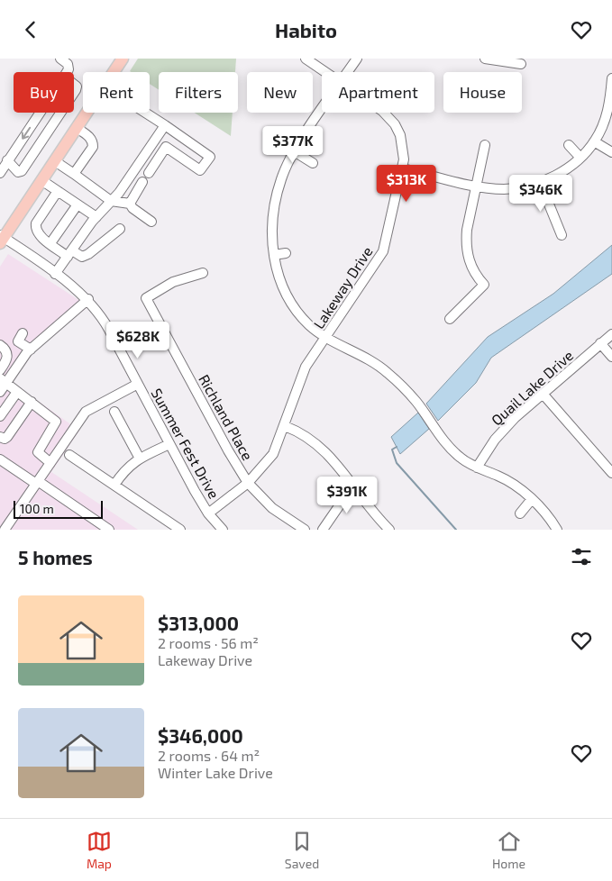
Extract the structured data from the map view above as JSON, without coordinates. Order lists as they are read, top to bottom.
{
  "streets": {
    "street": [
      "Lakeway Drive",
      "Quail Lake Drive",
      "Richland Place",
      "Summer Fest Drive"
    ]
  },
  "crossings": [
    ["Lakeway Drive", "Richland Place"],
    ["Lakeway Drive", "Summer Fest Drive"]
  ],
  "scale_bar": "100 m",
  "page": {
    "header": "Habito",
    "chip": [
      "Buy",
      "Rent",
      "Filters",
      "New",
      "Apartment",
      "House"
    ],
    "price": [
      "$377K",
      "$313K",
      "$346K",
      "$628K",
      "$391K"
    ],
    "scale": "100 m",
    "heading": "5 homes",
    "list": [
      {
        "name": "$313,000",
        "note": "2 rooms · 56 m² · Lakeway Drive"
      },
      {
        "name": "$346,000",
        "note": "2 rooms · 64 m² · Winter Lake Drive"
      }
    ],
    "tabs": ["Map", "Saved", "Home"]
  }
}
